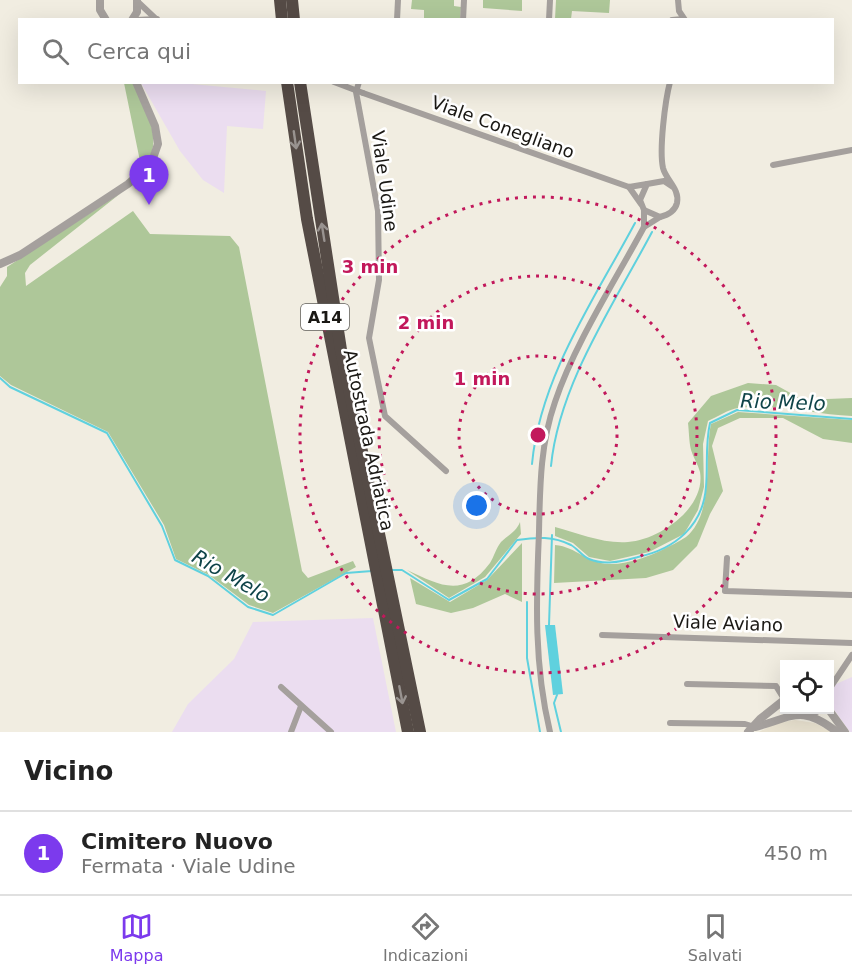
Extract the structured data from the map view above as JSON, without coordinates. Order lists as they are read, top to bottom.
{
  "streets": {
    "highway": ["A14", "Autostrada Adriatica"],
    "street": ["Viale Conegliano", "Viale Udine", "Viale Aviano"]
  },
  "water": ["Rio Melo"],
  "page": {
    "search": "Cerca qui",
    "pins": "1",
    "heading": "Vicino",
    "list": [
      {
        "mark": "1",
        "name": "Cimitero Nuovo",
        "note": "Fermata · Viale Udine",
        "value": "450 m"
      }
    ],
    "nav": ["Mappa", "Indicazioni", "Salvati"]
  },
  "rings": ["3 min", "2 min", "1 min"]
}
